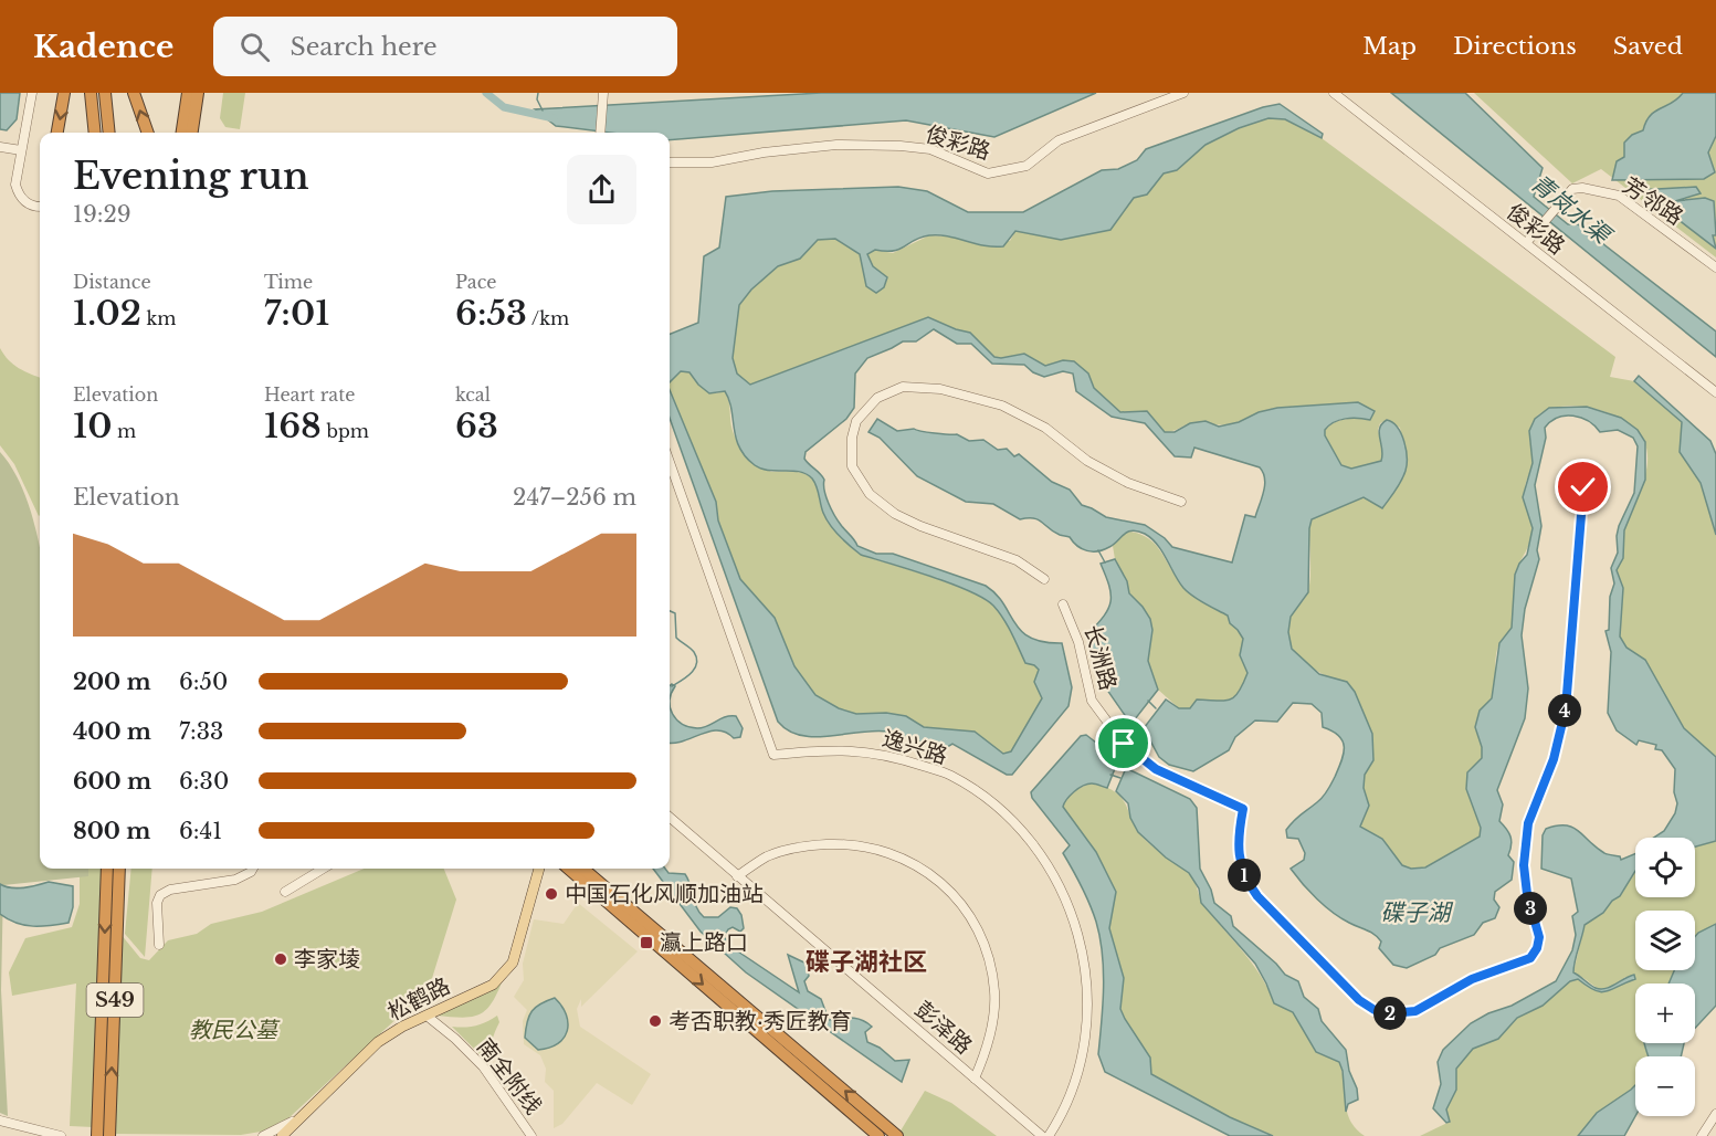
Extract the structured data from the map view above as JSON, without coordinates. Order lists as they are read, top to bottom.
{
  "streets": {
    "highway": ["S49"],
    "main road": ["松鹤路"],
    "street": [
      "俊彩路",
      "芳邻路",
      "长洲路",
      "逸兴路",
      "彭泽路",
      "南全附线"
    ]
  },
  "crossings": [
    ["俊彩路", "芳邻路"],
    ["松鹤路", "南全附线"]
  ],
  "districts": ["碟子湖社区"],
  "water": ["青岚水渠", "碟子湖"],
  "parks": ["教民公墓"],
  "places": {
    "other": ["中国石化风顺加油站", "李家堎", "考否职教·秀匠教育"],
    "transit": ["瀛上路口"]
  },
  "page": {
    "header": "Kadence",
    "search": "Search here",
    "nav": ["Map", "Directions", "Saved"],
    "heading": ["Evening run", "19:29"],
    "stats": [
      ["Distance", "1.02 km"],
      ["Time", "7:01"],
      ["Pace", "6:53 /km"],
      ["Elevation", "10 m"],
      ["Heart rate", "168 bpm"],
      ["kcal", "63"]
    ],
    "chart": ["Elevation", "247–256 m"],
    "list": [
      {
        "name": "200 m",
        "note": "6:50"
      },
      {
        "name": "400 m",
        "note": "7:33"
      },
      {
        "name": "600 m",
        "note": "6:30"
      },
      {
        "name": "800 m",
        "note": "6:41"
      }
    ],
    "pins": [
      "4",
      "1",
      "3",
      "2"
    ],
    "map_buttons": ["+", "−"]
  }
}
